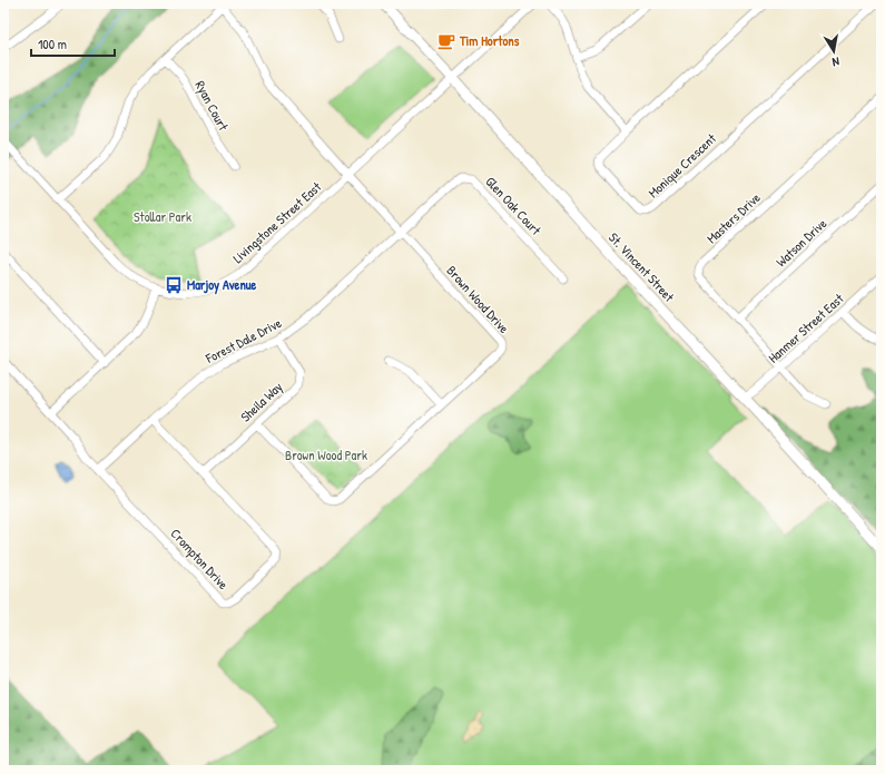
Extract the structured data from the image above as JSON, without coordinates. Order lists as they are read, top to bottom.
{
  "streets": {
    "main road": ["St. Vincent Street"],
    "street": [
      "Ryan Court",
      "Monique Crescent",
      "Glen Oak Court",
      "Masters Drive",
      "Livingstone Street East",
      "Watson Drive",
      "Brown Wood Drive",
      "Hanmer Street East",
      "Forest Dale Drive",
      "Sheila Way",
      "Crompton Drive"
    ]
  },
  "crossings": [
    ["Glen Oak Court", "Brown Wood Drive"],
    ["Glen Oak Court", "Forest Dale Drive"],
    ["Masters Drive", "Watson Drive"],
    ["Masters Drive", "Hanmer Street East"],
    ["Livingstone Street East", "St. Vincent Street"],
    ["Livingstone Street East", "Brown Wood Drive"],
    ["St. Vincent Street", "Hanmer Street East"],
    ["Brown Wood Drive", "Forest Dale Drive"],
    ["Brown Wood Drive", "Sheila Way"],
    ["Forest Dale Drive", "Sheila Way"],
    ["Forest Dale Drive", "Crompton Drive"],
    ["Sheila Way", "Crompton Drive"]
  ],
  "parks": ["Stollar Park", "Brown Wood Park"],
  "places": {
    "cafe": ["Tim Hortons"],
    "bus stop": ["Marjoy Avenue"]
  },
  "scale_bar": "100 m",
  "north": "bottom"
}
